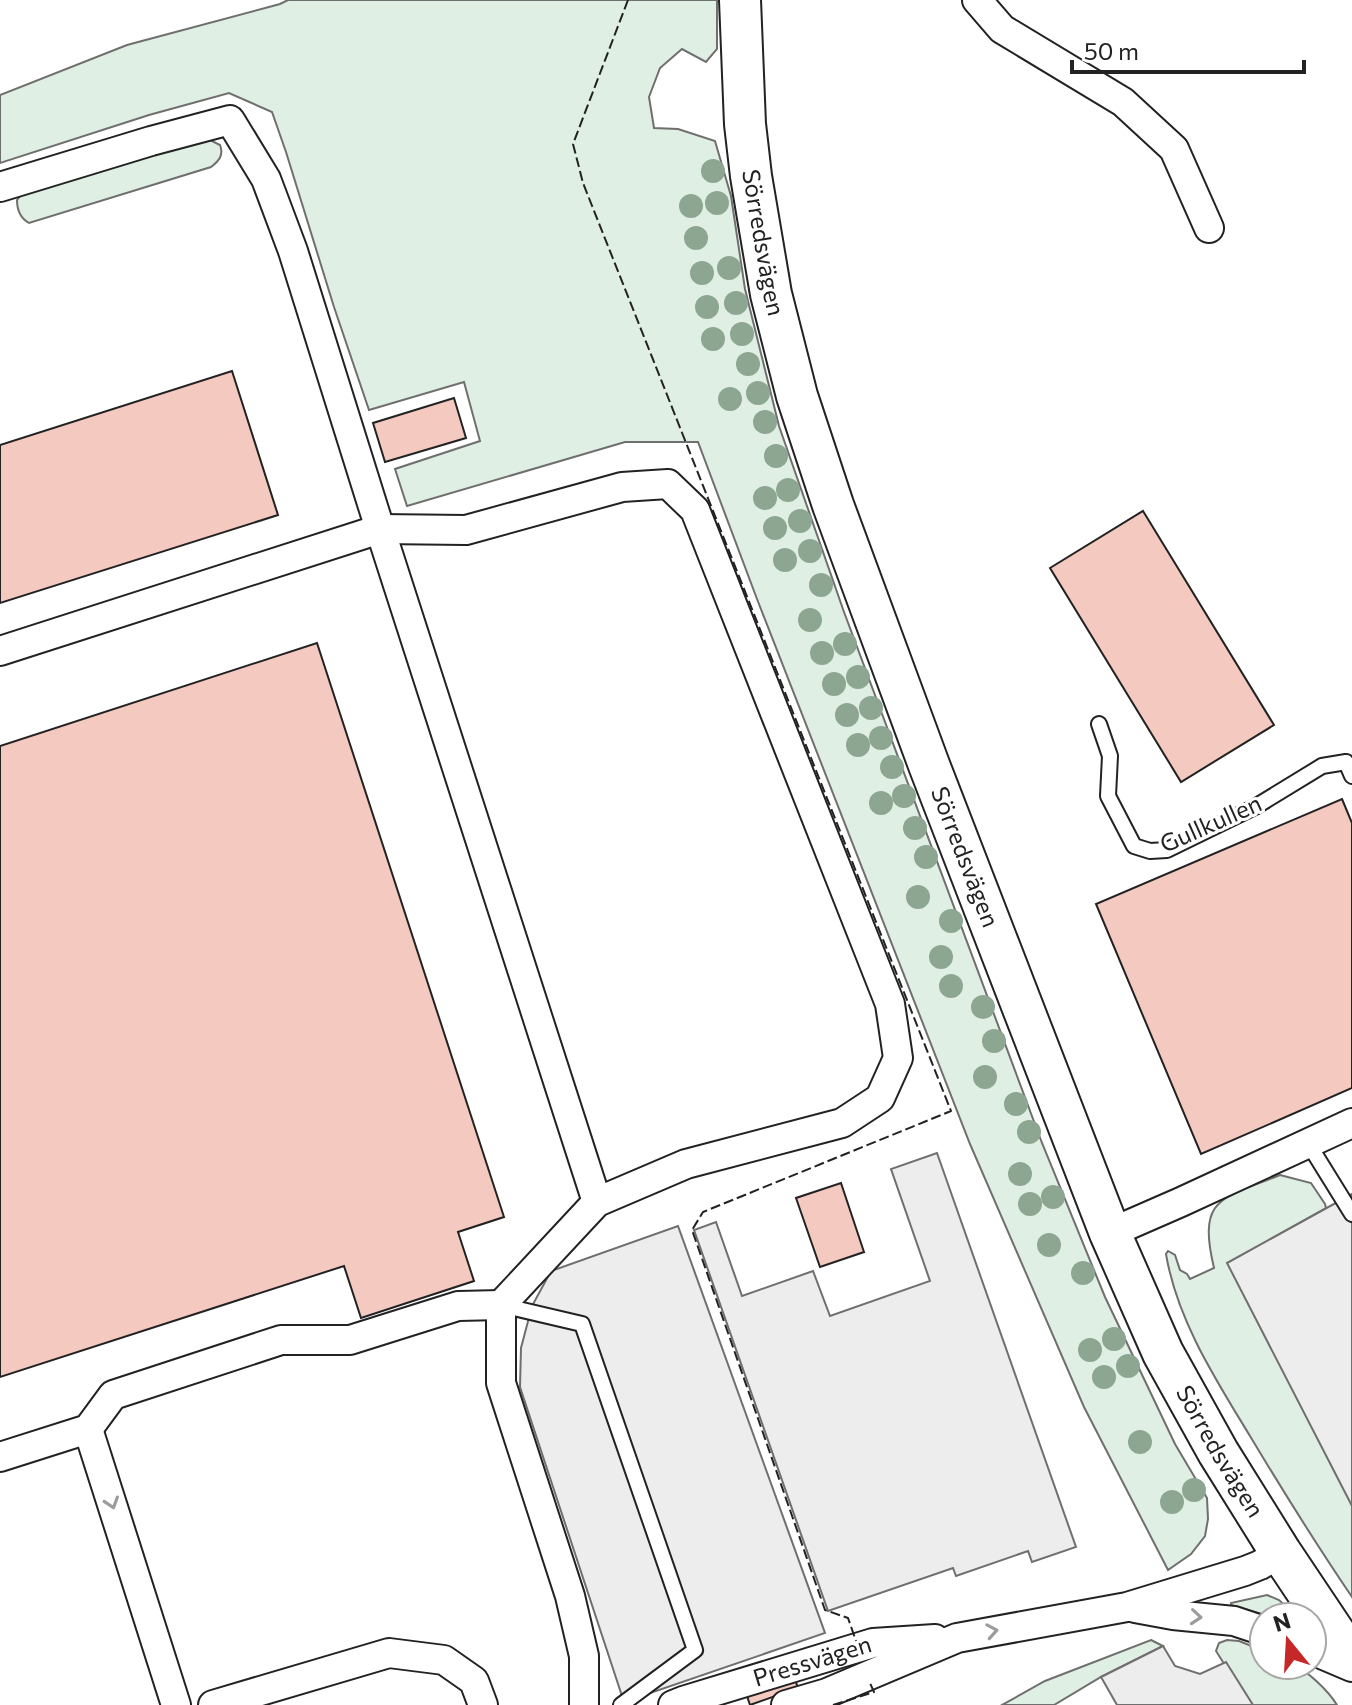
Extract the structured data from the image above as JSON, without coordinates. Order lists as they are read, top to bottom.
{
  "streets": {
    "street": ["Sörredsvägen", "Pressvägen"],
    "lane": ["Gullkullen"]
  },
  "crossings": [
    ["Sörredsvägen", "Pressvägen"]
  ],
  "scale_bar": "50 m",
  "north": "top"
}
